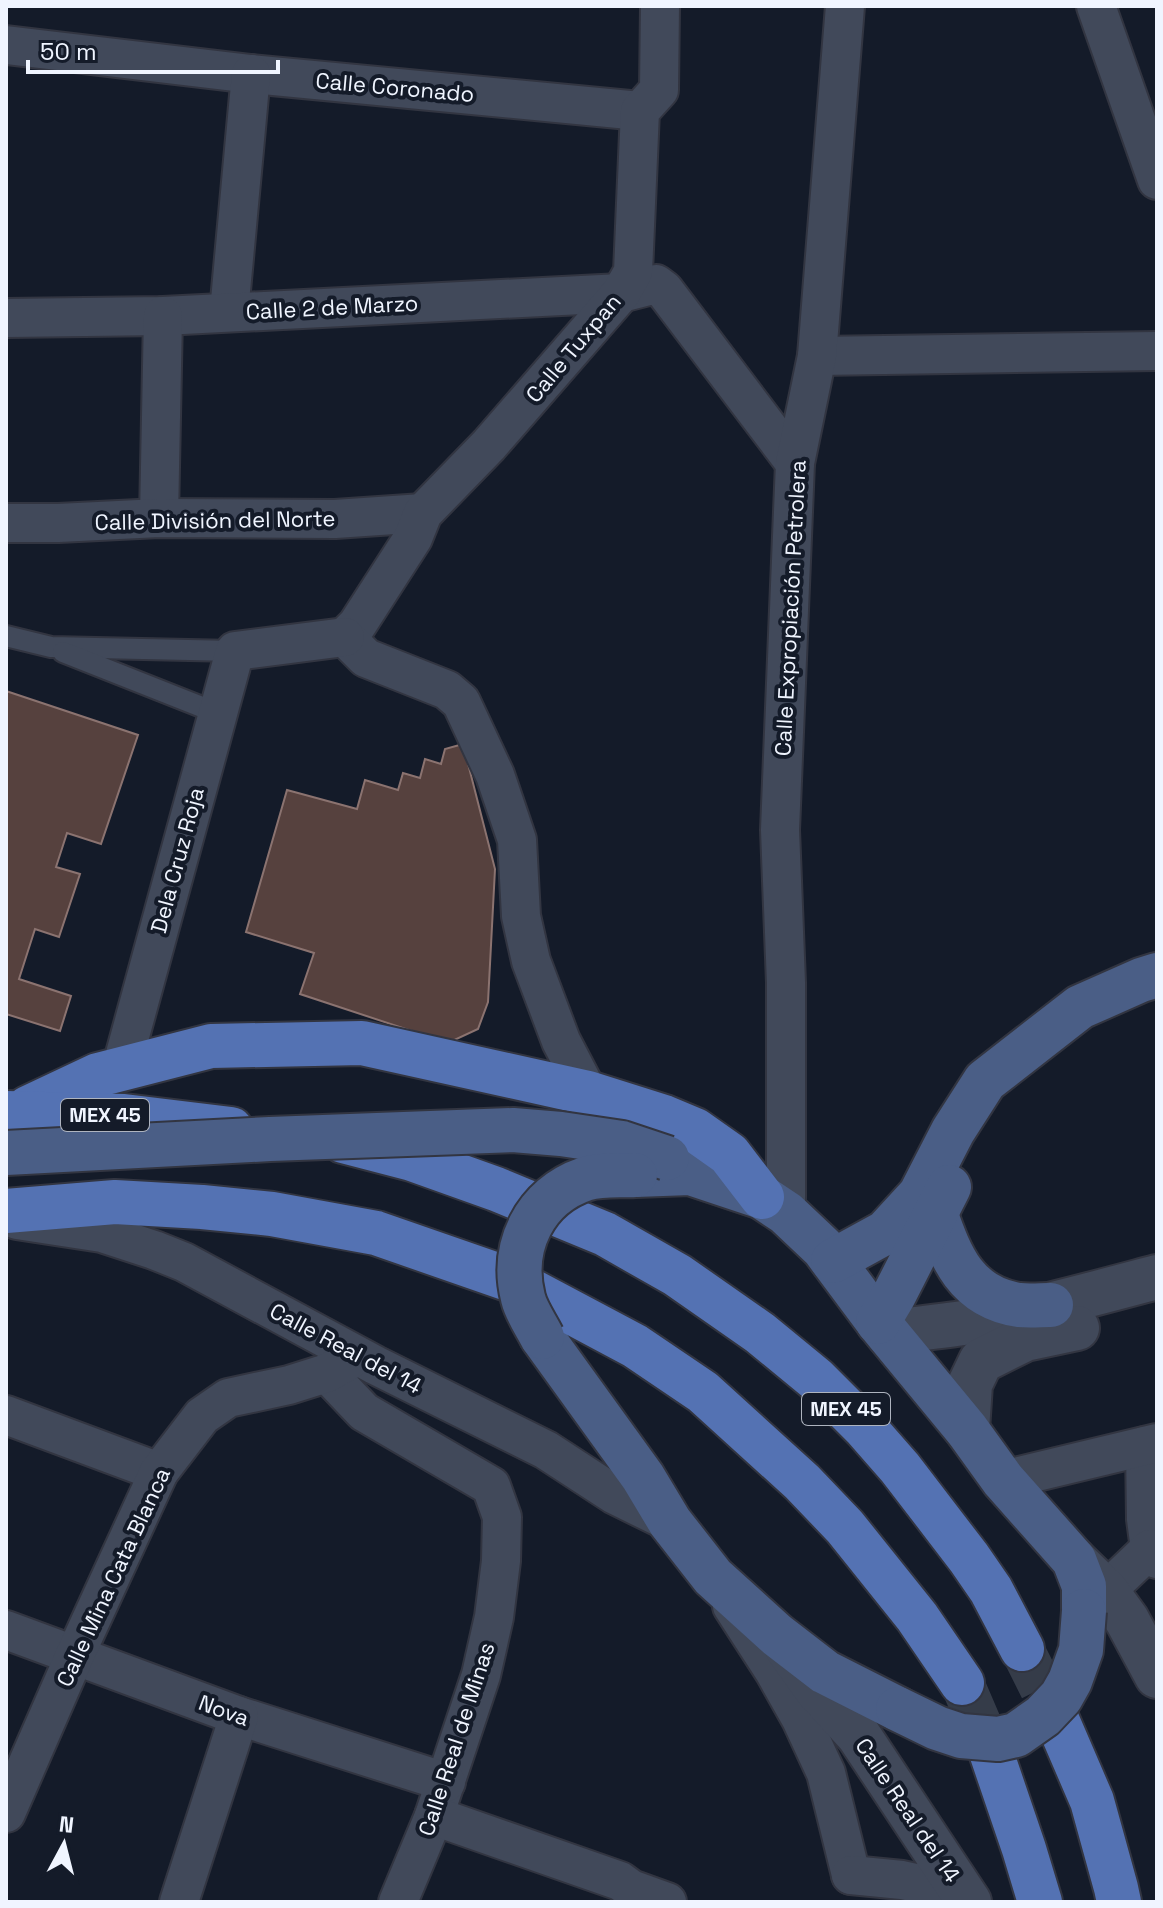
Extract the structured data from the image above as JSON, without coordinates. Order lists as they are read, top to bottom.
{
  "streets": {
    "main road": ["MEX 45"],
    "street": [
      "Calle Coronado",
      "Calle 2 de Marzo",
      "Calle Tuxpan",
      "Calle División del Norte",
      "Calle Expropiación Petrolera",
      "Dela Cruz Roja",
      "Calle Real del 14",
      "Calle Mina Cata Blanca",
      "Nova",
      "Calle Real de Minas"
    ]
  },
  "crossings": [
    ["Calle Coronado", "Calle Tuxpan"],
    ["Calle 2 de Marzo", "Calle Tuxpan"],
    ["Calle Tuxpan", "Calle División del Norte"],
    ["Calle Real del 14", "Calle Mina Cata Blanca"],
    ["Calle Real del 14", "Calle Real de Minas"],
    ["Calle Mina Cata Blanca", "Nova"],
    ["Calle Mina Cata Blanca", "Calle Real de Minas"],
    ["Nova", "Calle Real de Minas"]
  ],
  "scale_bar": "50 m",
  "north": "top"
}
